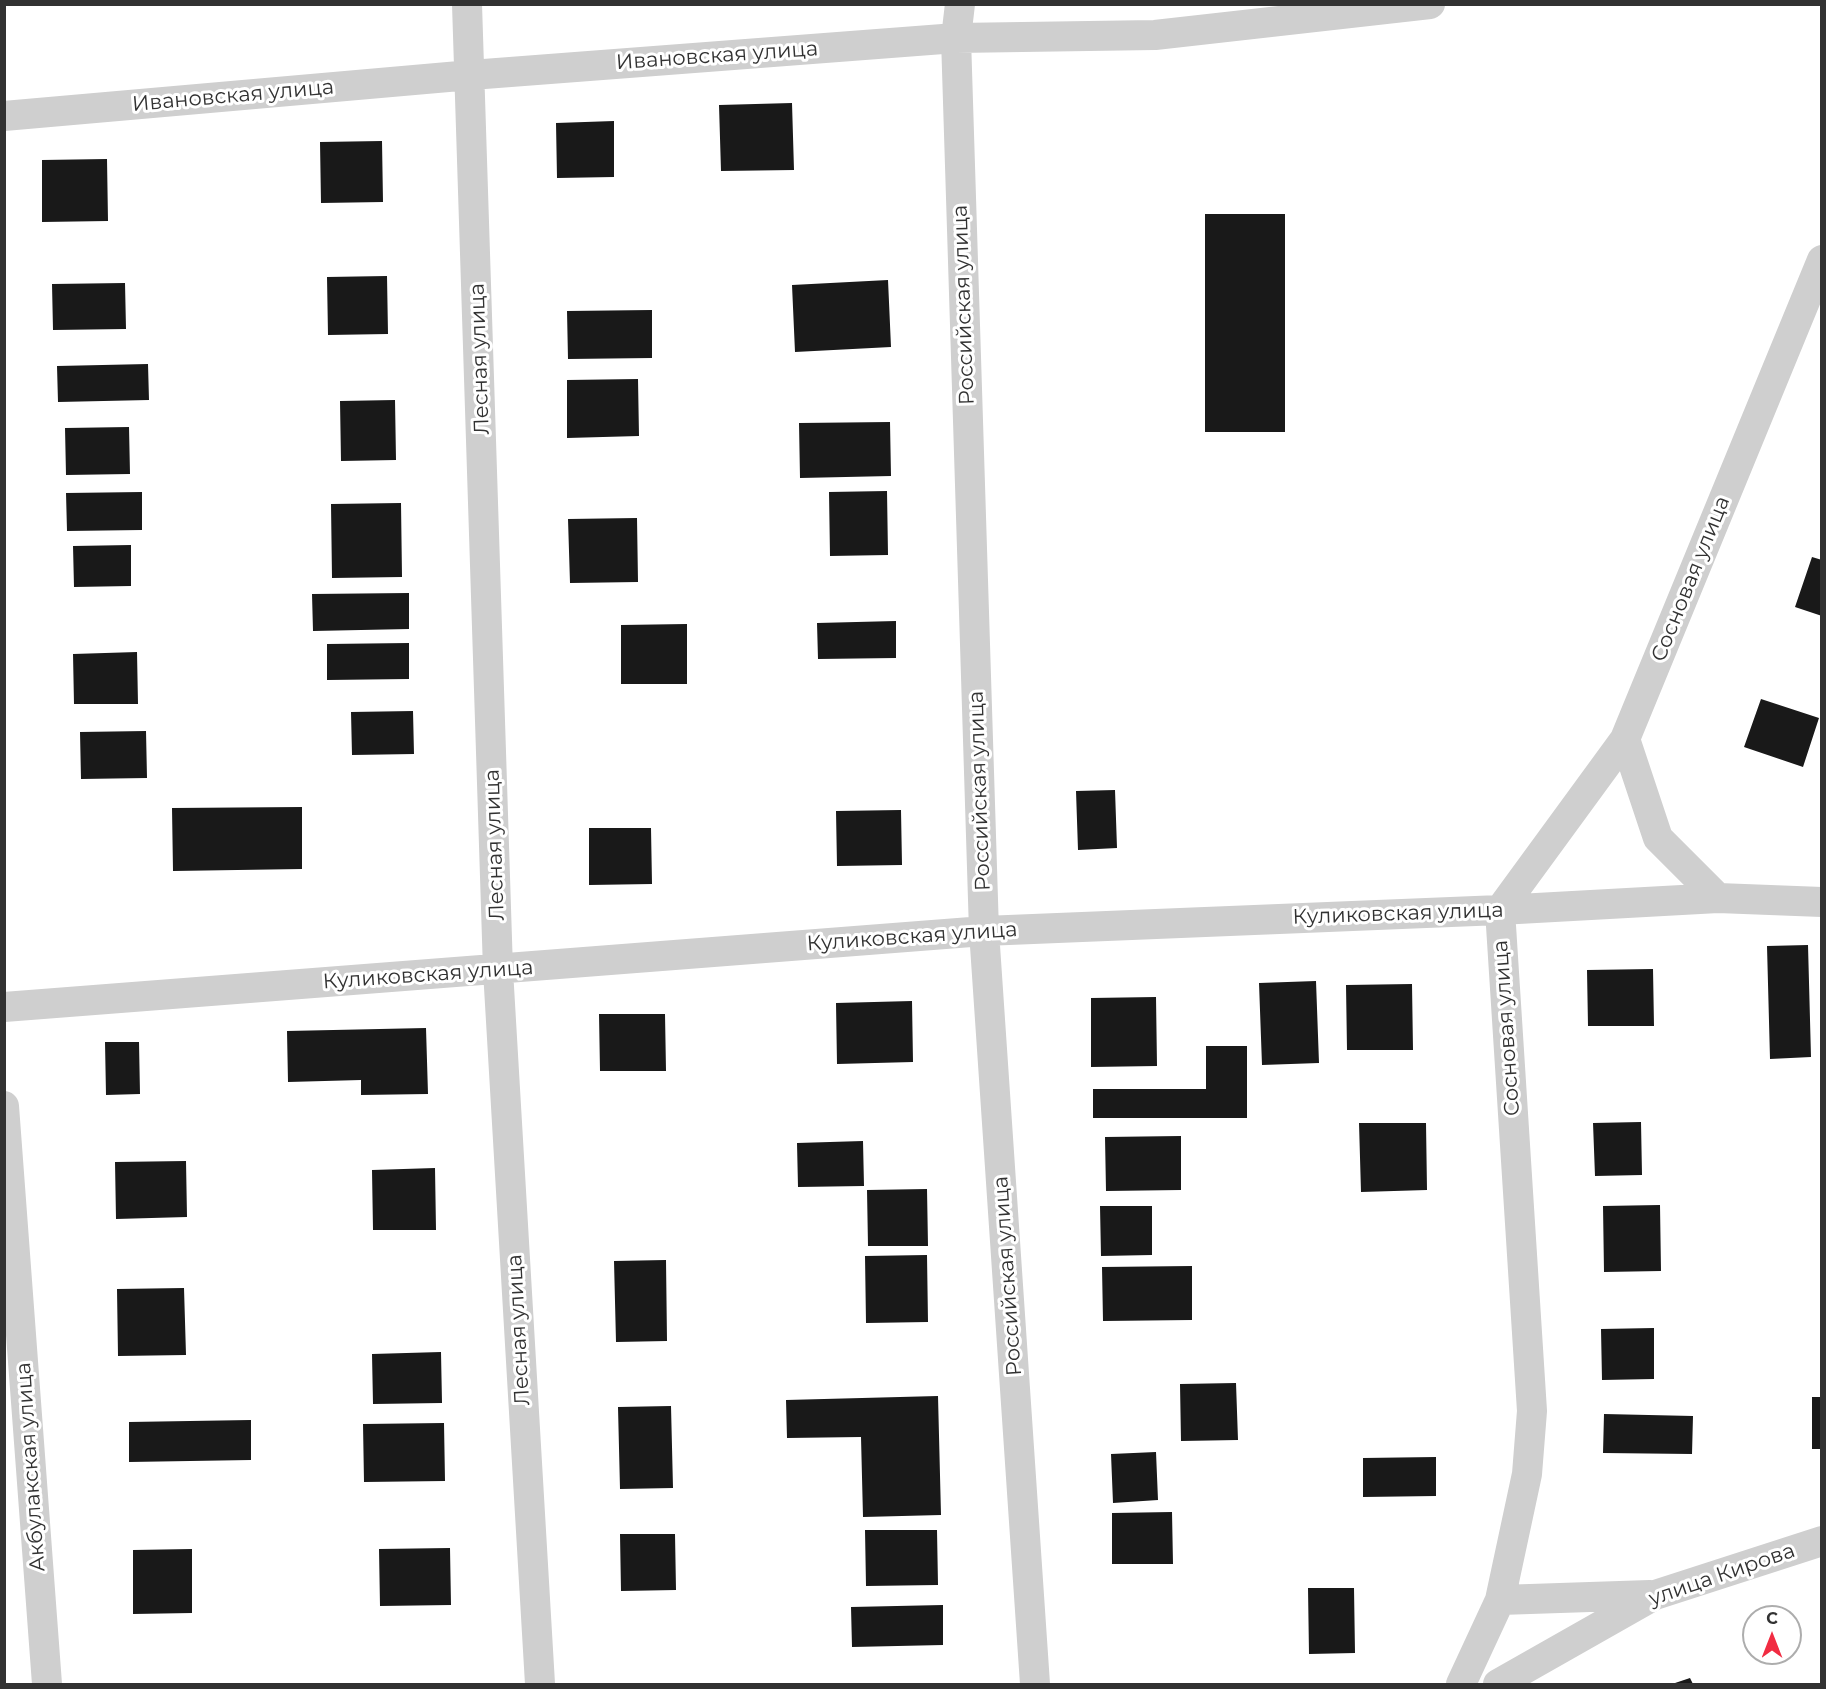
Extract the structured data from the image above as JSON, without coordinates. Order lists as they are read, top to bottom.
{
  "streets": {
    "street": [
      "Ивановская улица",
      "Российская улица",
      "Лесная улица",
      "Сосновая улица",
      "Куликовская улица",
      "Акбулакская улица",
      "улица Кирова"
    ]
  },
  "crossings": [
    ["Ивановская улица", "Российская улица"],
    ["Ивановская улица", "Лесная улица"],
    ["Российская улица", "Куликовская улица"],
    ["Лесная улица", "Куликовская улица"],
    ["Сосновая улица", "Куликовская улица"]
  ],
  "north": "top"
}
